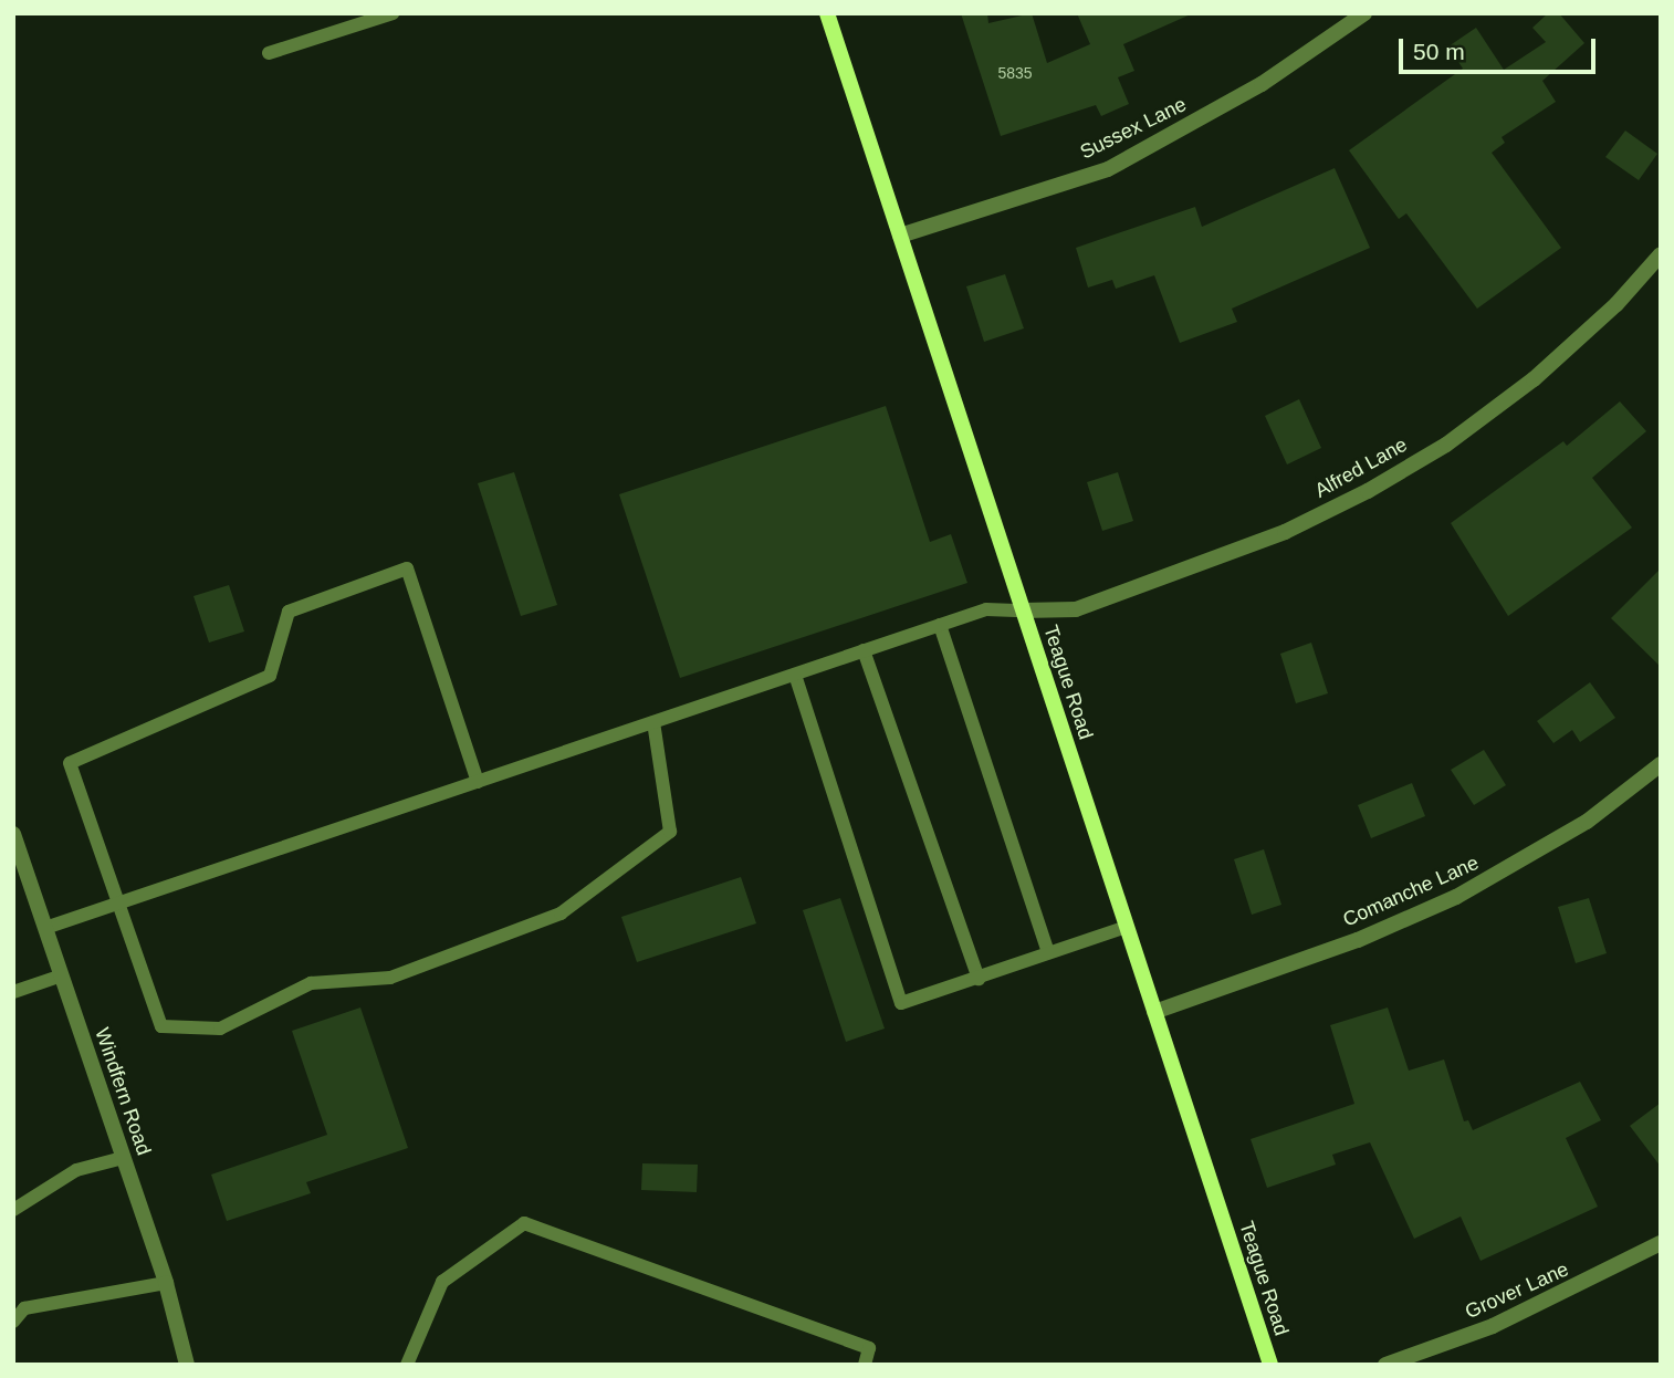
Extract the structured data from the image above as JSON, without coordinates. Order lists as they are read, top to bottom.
{
  "streets": {
    "street": [
      "Sussex Lane",
      "Alfred Lane",
      "Teague Road",
      "Comanche Lane",
      "Windfern Road",
      "Grover Lane"
    ]
  },
  "crossings": [
    ["Sussex Lane", "Teague Road"],
    ["Alfred Lane", "Teague Road"],
    ["Teague Road", "Comanche Lane"]
  ],
  "house_numbers": ["5835"],
  "scale_bar": "50 m"
}
